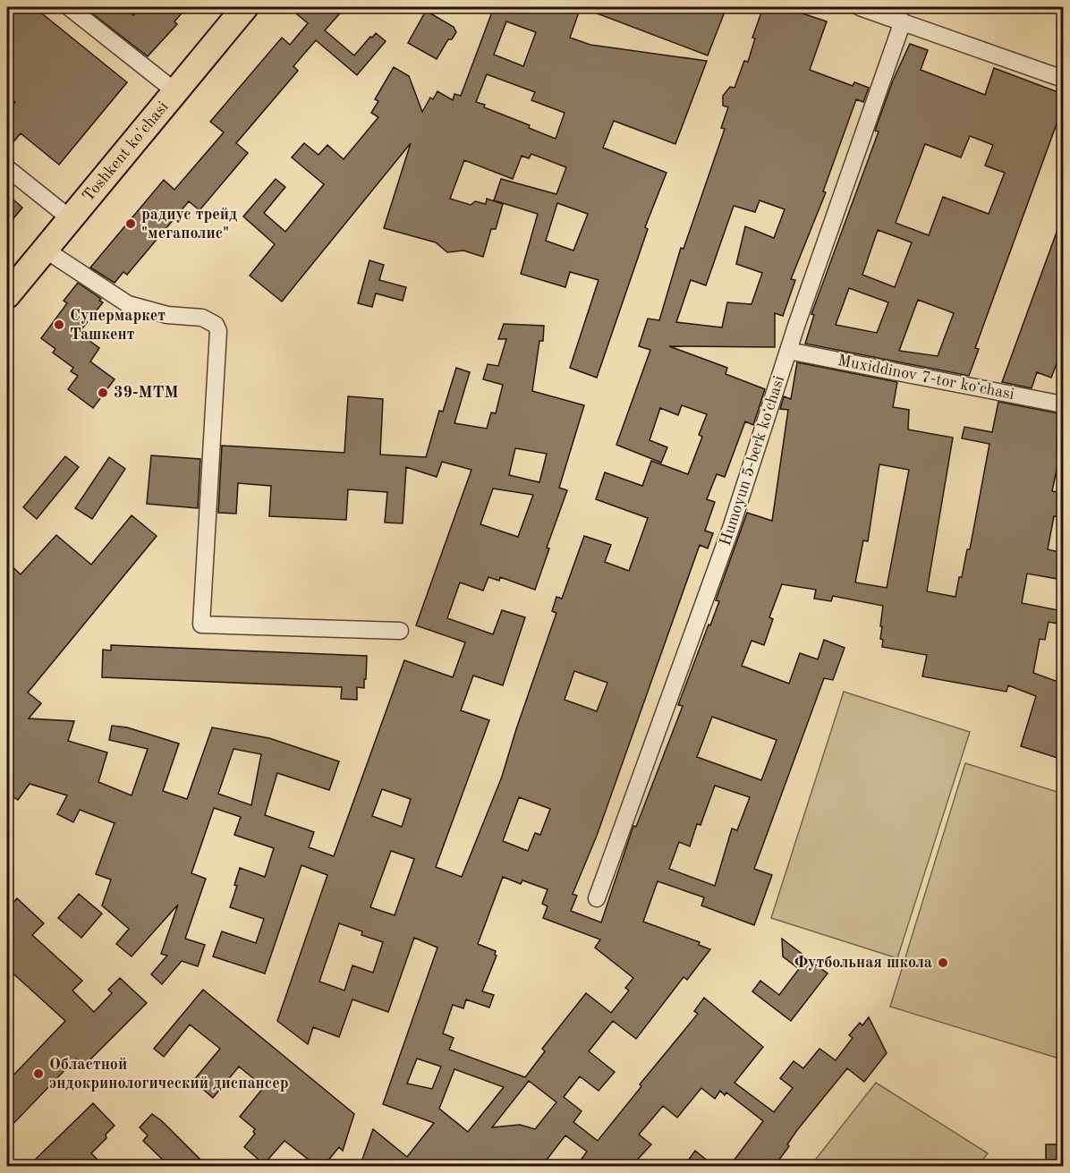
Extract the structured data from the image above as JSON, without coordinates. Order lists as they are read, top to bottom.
{
  "streets": {
    "main road": ["Toshkent ko'chasi"],
    "street": ["Muxiddinov 7-tor koʻchasi", "Humoyun 5-berk koʻchasi"]
  },
  "crossings": [
    ["Muxiddinov 7-tor koʻchasi", "Humoyun 5-berk koʻchasi"]
  ],
  "places": [
    "радиус трейд \"мегаполис\"",
    "Супермаркет Ташкент",
    "39-MTM",
    "Футбольная школа",
    "Областной эндокринологический диспансер"
  ]
}
